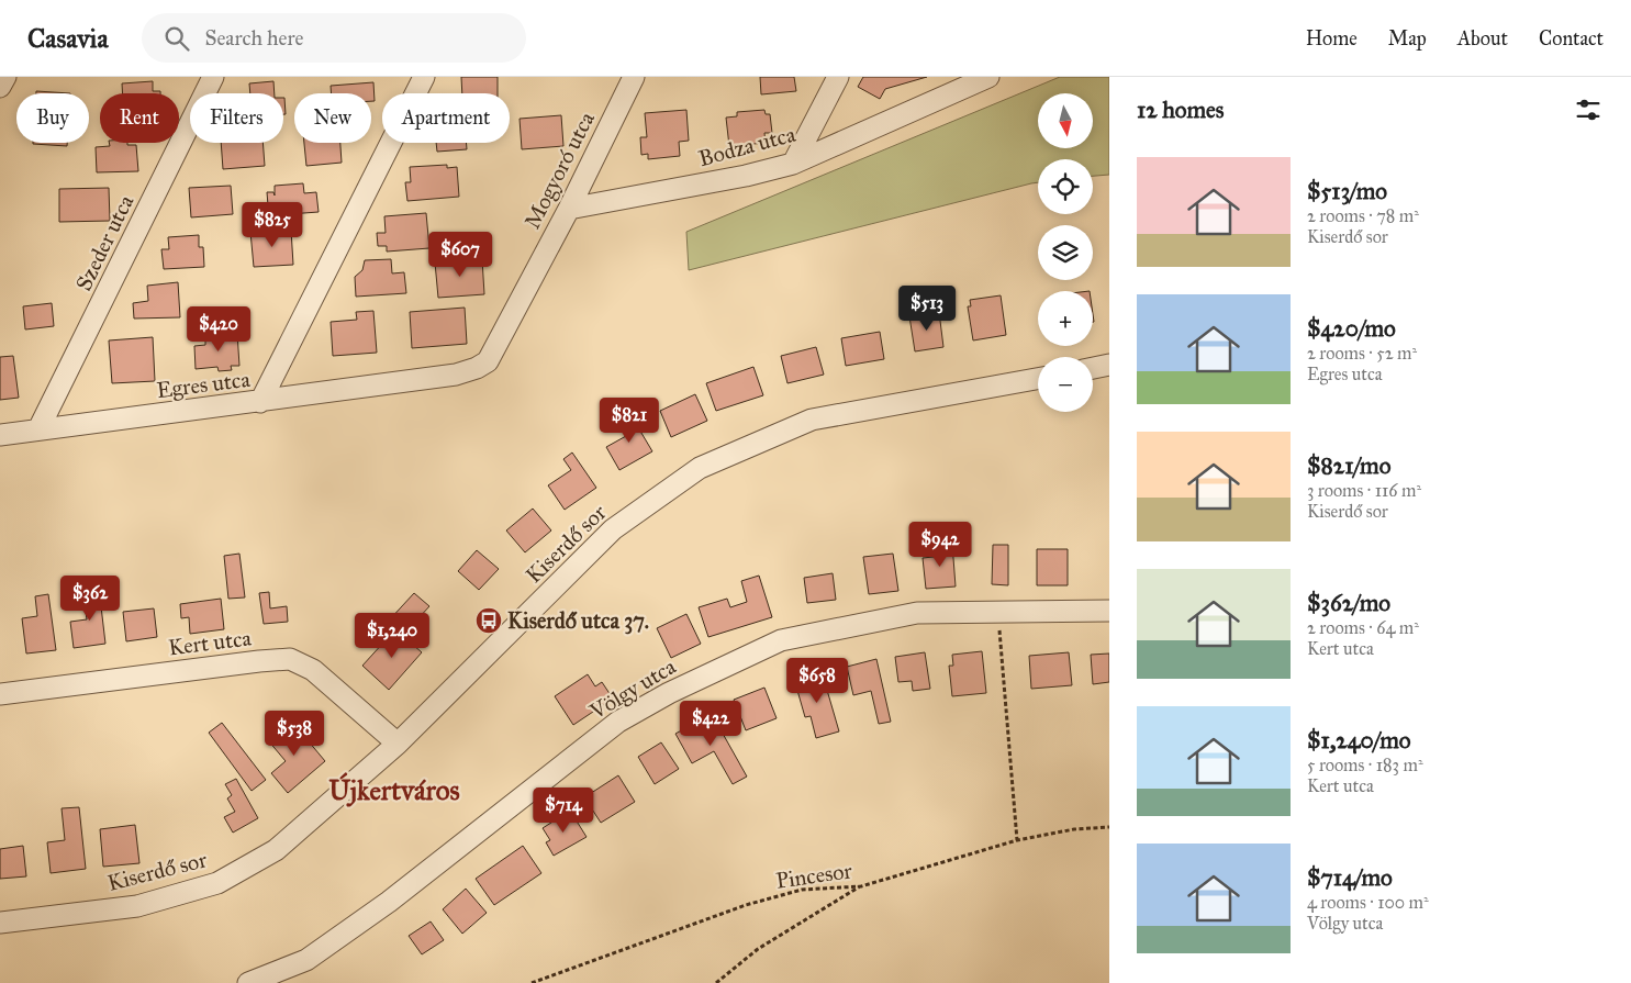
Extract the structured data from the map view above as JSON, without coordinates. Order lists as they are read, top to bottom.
{
  "streets": {
    "street": [
      "Bodza utca",
      "Mogyoró utca",
      "Szeder utca",
      "Egres utca",
      "Kiserdő sor",
      "Kert utca",
      "Völgy utca"
    ],
    "path": ["Pincesor"]
  },
  "crossings": [
    ["Bodza utca", "Mogyoró utca"],
    ["Mogyoró utca", "Egres utca"],
    ["Szeder utca", "Egres utca"],
    ["Kiserdő sor", "Kert utca"]
  ],
  "districts": ["Újkertváros"],
  "places": {
    "bus stop": ["Kiserdő utca 37."]
  },
  "north": "bottom",
  "page": {
    "header": "Casavia",
    "search": "Search here",
    "nav": [
      "Home",
      "Map",
      "About",
      "Contact"
    ],
    "heading": "12 homes",
    "map_buttons": ["+", "−"],
    "chip": [
      "Buy",
      "Rent",
      "Filters",
      "New",
      "Apartment"
    ],
    "list": [
      {
        "name": "$513/mo",
        "note": "2 rooms · 78 m² · Kiserdő sor"
      },
      {
        "name": "$420/mo",
        "note": "2 rooms · 52 m² · Egres utca"
      },
      {
        "name": "$821/mo",
        "note": "3 rooms · 116 m² · Kiserdő sor"
      },
      {
        "name": "$362/mo",
        "note": "2 rooms · 64 m² · Kert utca"
      },
      {
        "name": "$1,240/mo",
        "note": "5 rooms · 183 m² · Kert utca"
      },
      {
        "name": "$714/mo",
        "note": "4 rooms · 100 m² · Völgy utca"
      }
    ],
    "price": [
      "$825",
      "$607",
      "$513",
      "$420",
      "$821",
      "$942",
      "$362",
      "$1,240",
      "$658",
      "$422",
      "$538",
      "$714"
    ]
  }
}
